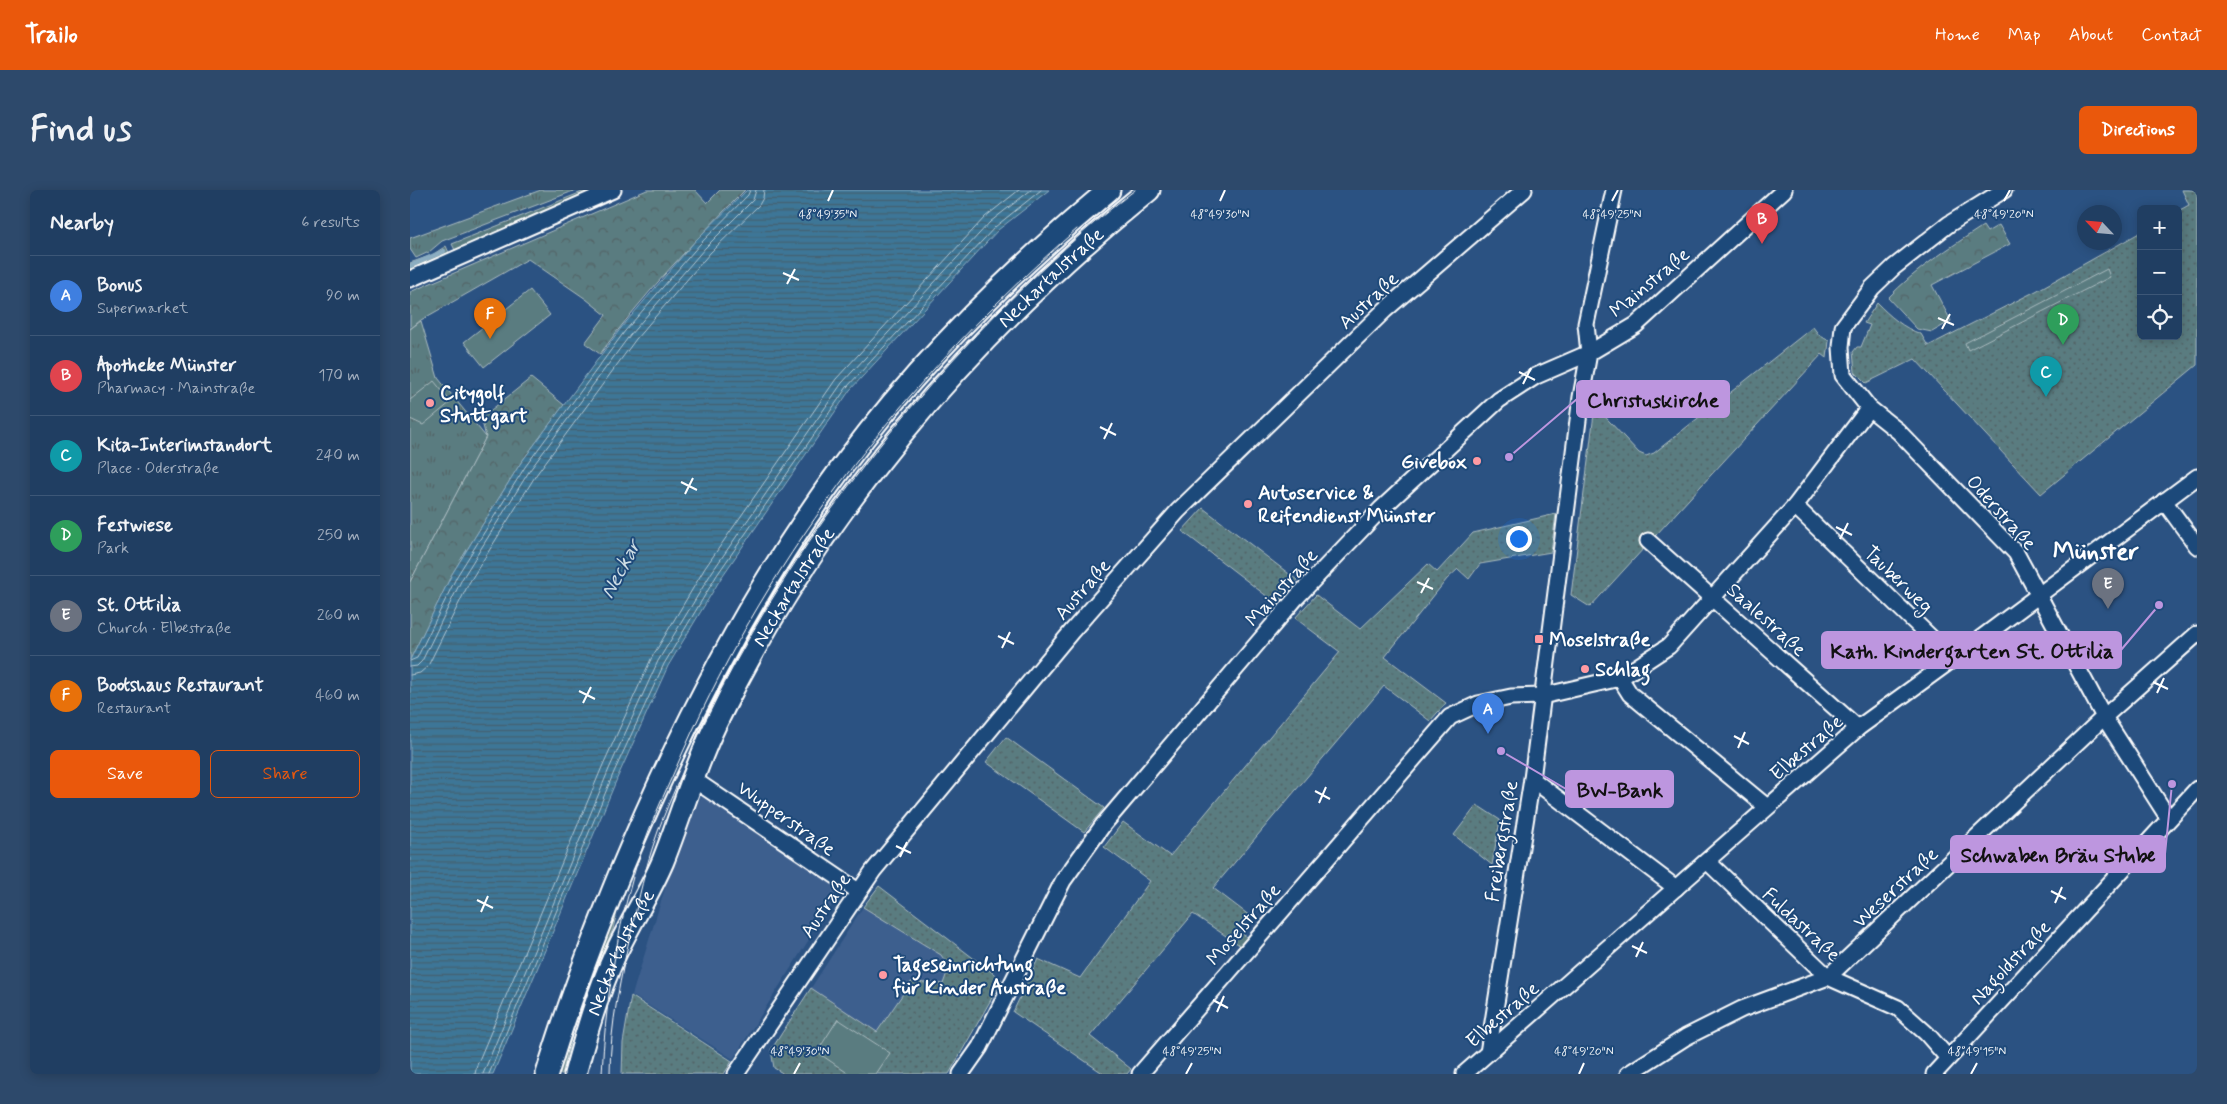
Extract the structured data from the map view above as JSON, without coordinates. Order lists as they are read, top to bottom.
{
  "streets": {
    "main road": ["Neckartalstraße"],
    "street": [
      "Mainstraße",
      "Austraße",
      "Oderstraße",
      "Tauberweg",
      "Saalestraße",
      "Elbestraße",
      "Wupperstraße",
      "Freibergstraße",
      "Weserstraße",
      "Moselstraße",
      "Fuldastraße",
      "Nagoldstraße"
    ]
  },
  "crossings": [
    ["Neckartalstraße", "Wupperstraße"],
    ["Mainstraße", "Freibergstraße"],
    ["Austraße", "Wupperstraße"],
    ["Oderstraße", "Elbestraße"],
    ["Oderstraße", "Weserstraße"],
    ["Oderstraße", "Moselstraße"],
    ["Oderstraße", "Nagoldstraße"],
    ["Tauberweg", "Elbestraße"],
    ["Tauberweg", "Moselstraße"],
    ["Saalestraße", "Elbestraße"],
    ["Saalestraße", "Moselstraße"],
    ["Elbestraße", "Freibergstraße"],
    ["Elbestraße", "Fuldastraße"],
    ["Freibergstraße", "Moselstraße"],
    ["Weserstraße", "Fuldastraße"],
    ["Fuldastraße", "Nagoldstraße"]
  ],
  "districts": ["Münster"],
  "water": ["Neckar"],
  "places": {
    "other": [
      "Citygolf Stuttgart",
      "Christuskirche",
      "Givebox",
      "Autoservice & Reifendienst Münster",
      "Kath. Kindergarten St. Ottilia",
      "Schlag",
      "BW-Bank",
      "Schwaben Bräu Stube",
      "Tageseinrichtung für Kinder Austraße"
    ],
    "transit": ["Moselstraße"]
  },
  "north": "top left",
  "page": {
    "header": "Trailo",
    "nav": [
      "Home",
      "Map",
      "About",
      "Contact"
    ],
    "buttons": [
      "Directions",
      ["Save", "Share"]
    ],
    "title": "Find us",
    "heading": ["Nearby", "6 results"],
    "pins": [
      "B",
      "F",
      "D",
      "C",
      "E",
      "A"
    ],
    "map_buttons": ["+", "−"],
    "list": [
      {
        "mark": "A",
        "name": "Bonus",
        "note": "Supermarket",
        "value": "90 m"
      },
      {
        "mark": "B",
        "name": "Apotheke Münster",
        "note": "Pharmacy · Mainstraße",
        "value": "170 m"
      },
      {
        "mark": "C",
        "name": "Kita-Interimstandort",
        "note": "Place · Oderstraße",
        "value": "240 m"
      },
      {
        "mark": "D",
        "name": "Festwiese",
        "note": "Park",
        "value": "250 m"
      },
      {
        "mark": "E",
        "name": "St. Ottilia",
        "note": "Church · Elbestraße",
        "value": "260 m"
      },
      {
        "mark": "F",
        "name": "Bootshaus Restaurant",
        "note": "Restaurant",
        "value": "460 m"
      }
    ]
  },
  "coordinates": [
    "48°49'35\"N",
    "48°49'30\"N",
    "48°49'25\"N",
    "48°49'20\"N",
    "48°49'15\"N"
  ]
}
